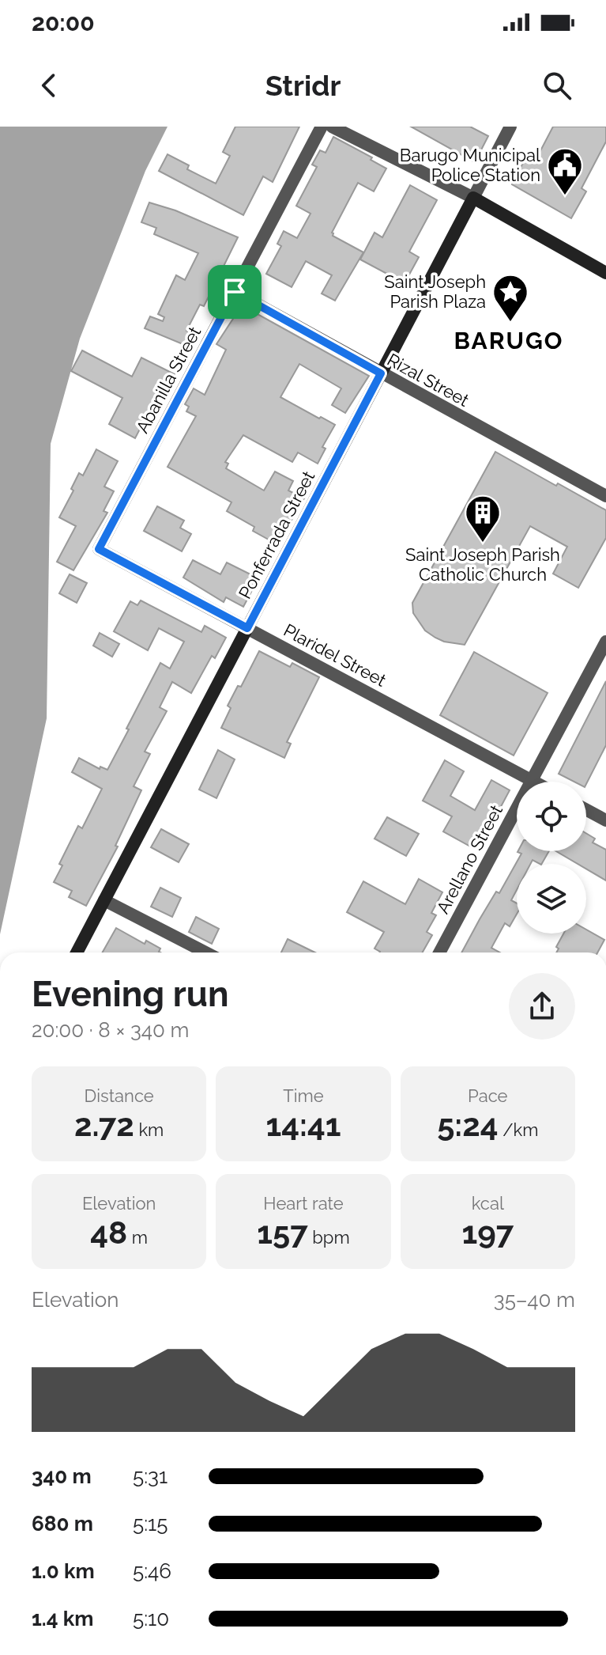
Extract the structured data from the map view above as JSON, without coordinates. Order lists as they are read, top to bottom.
{
  "streets": {
    "street": [
      "Abanilla Street",
      "Rizal Street",
      "Ponferrada Street",
      "Plaridel Street",
      "Arellano Street"
    ]
  },
  "crossings": [
    ["Abanilla Street", "Rizal Street"],
    ["Abanilla Street", "Plaridel Street"],
    ["Rizal Street", "Ponferrada Street"],
    ["Ponferrada Street", "Plaridel Street"],
    ["Plaridel Street", "Arellano Street"]
  ],
  "districts": ["BARUGO"],
  "places": {
    "public building": ["Barugo Municipal Police Station"],
    "place": ["Saint Joseph Parish Plaza"],
    "building": ["Saint Joseph Parish Catholic Church"]
  },
  "page": {
    "status": "20:00",
    "header": "Stridr",
    "heading": ["Evening run", "20:00 · 8 × 340 m"],
    "stats": [
      ["Distance", "2.72 km"],
      ["Time", "14:41"],
      ["Pace", "5:24 /km"],
      ["Elevation", "48 m"],
      ["Heart rate", "157 bpm"],
      ["kcal", "197"]
    ],
    "chart": ["Elevation", "35–40 m"],
    "list": [
      {
        "name": "340 m",
        "note": "5:31"
      },
      {
        "name": "680 m",
        "note": "5:15"
      },
      {
        "name": "1.0 km",
        "note": "5:46"
      },
      {
        "name": "1.4 km",
        "note": "5:10"
      }
    ]
  }
}
